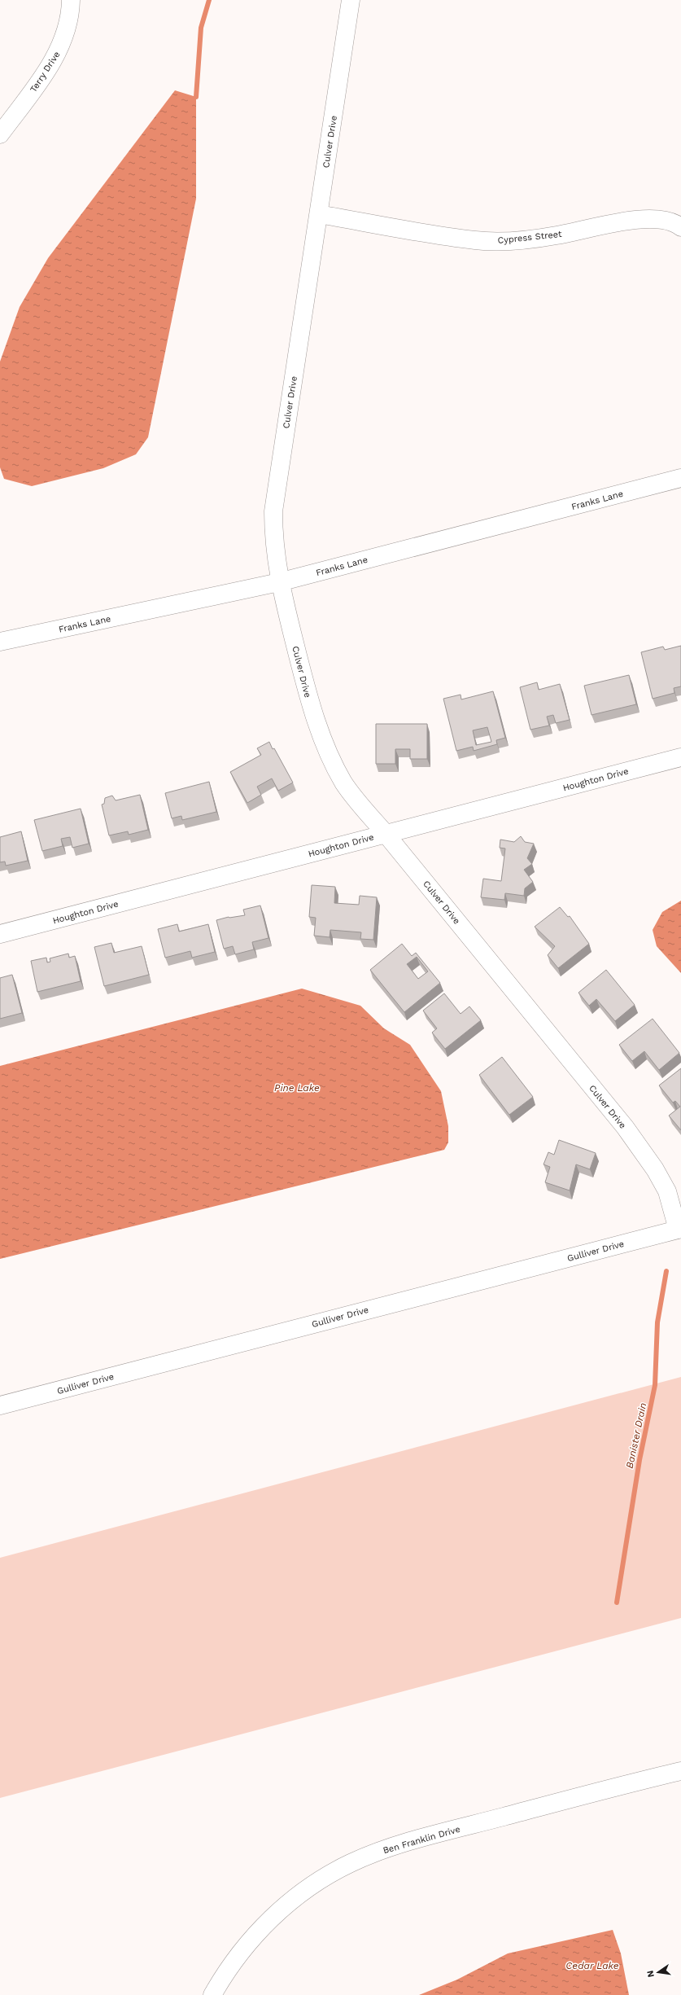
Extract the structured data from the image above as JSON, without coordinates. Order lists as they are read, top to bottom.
{
  "streets": {
    "street": [
      "Terry Drive",
      "Culver Drive",
      "Cypress Street",
      "Franks Lane",
      "Houghton Drive",
      "Gulliver Drive",
      "Ben Franklin Drive"
    ]
  },
  "crossings": [
    ["Culver Drive", "Cypress Street"],
    ["Culver Drive", "Franks Lane"],
    ["Culver Drive", "Houghton Drive"],
    ["Culver Drive", "Gulliver Drive"]
  ],
  "water": ["Pine Lake", "Banister Drain", "Cedar Lake"],
  "north": "left"
}
